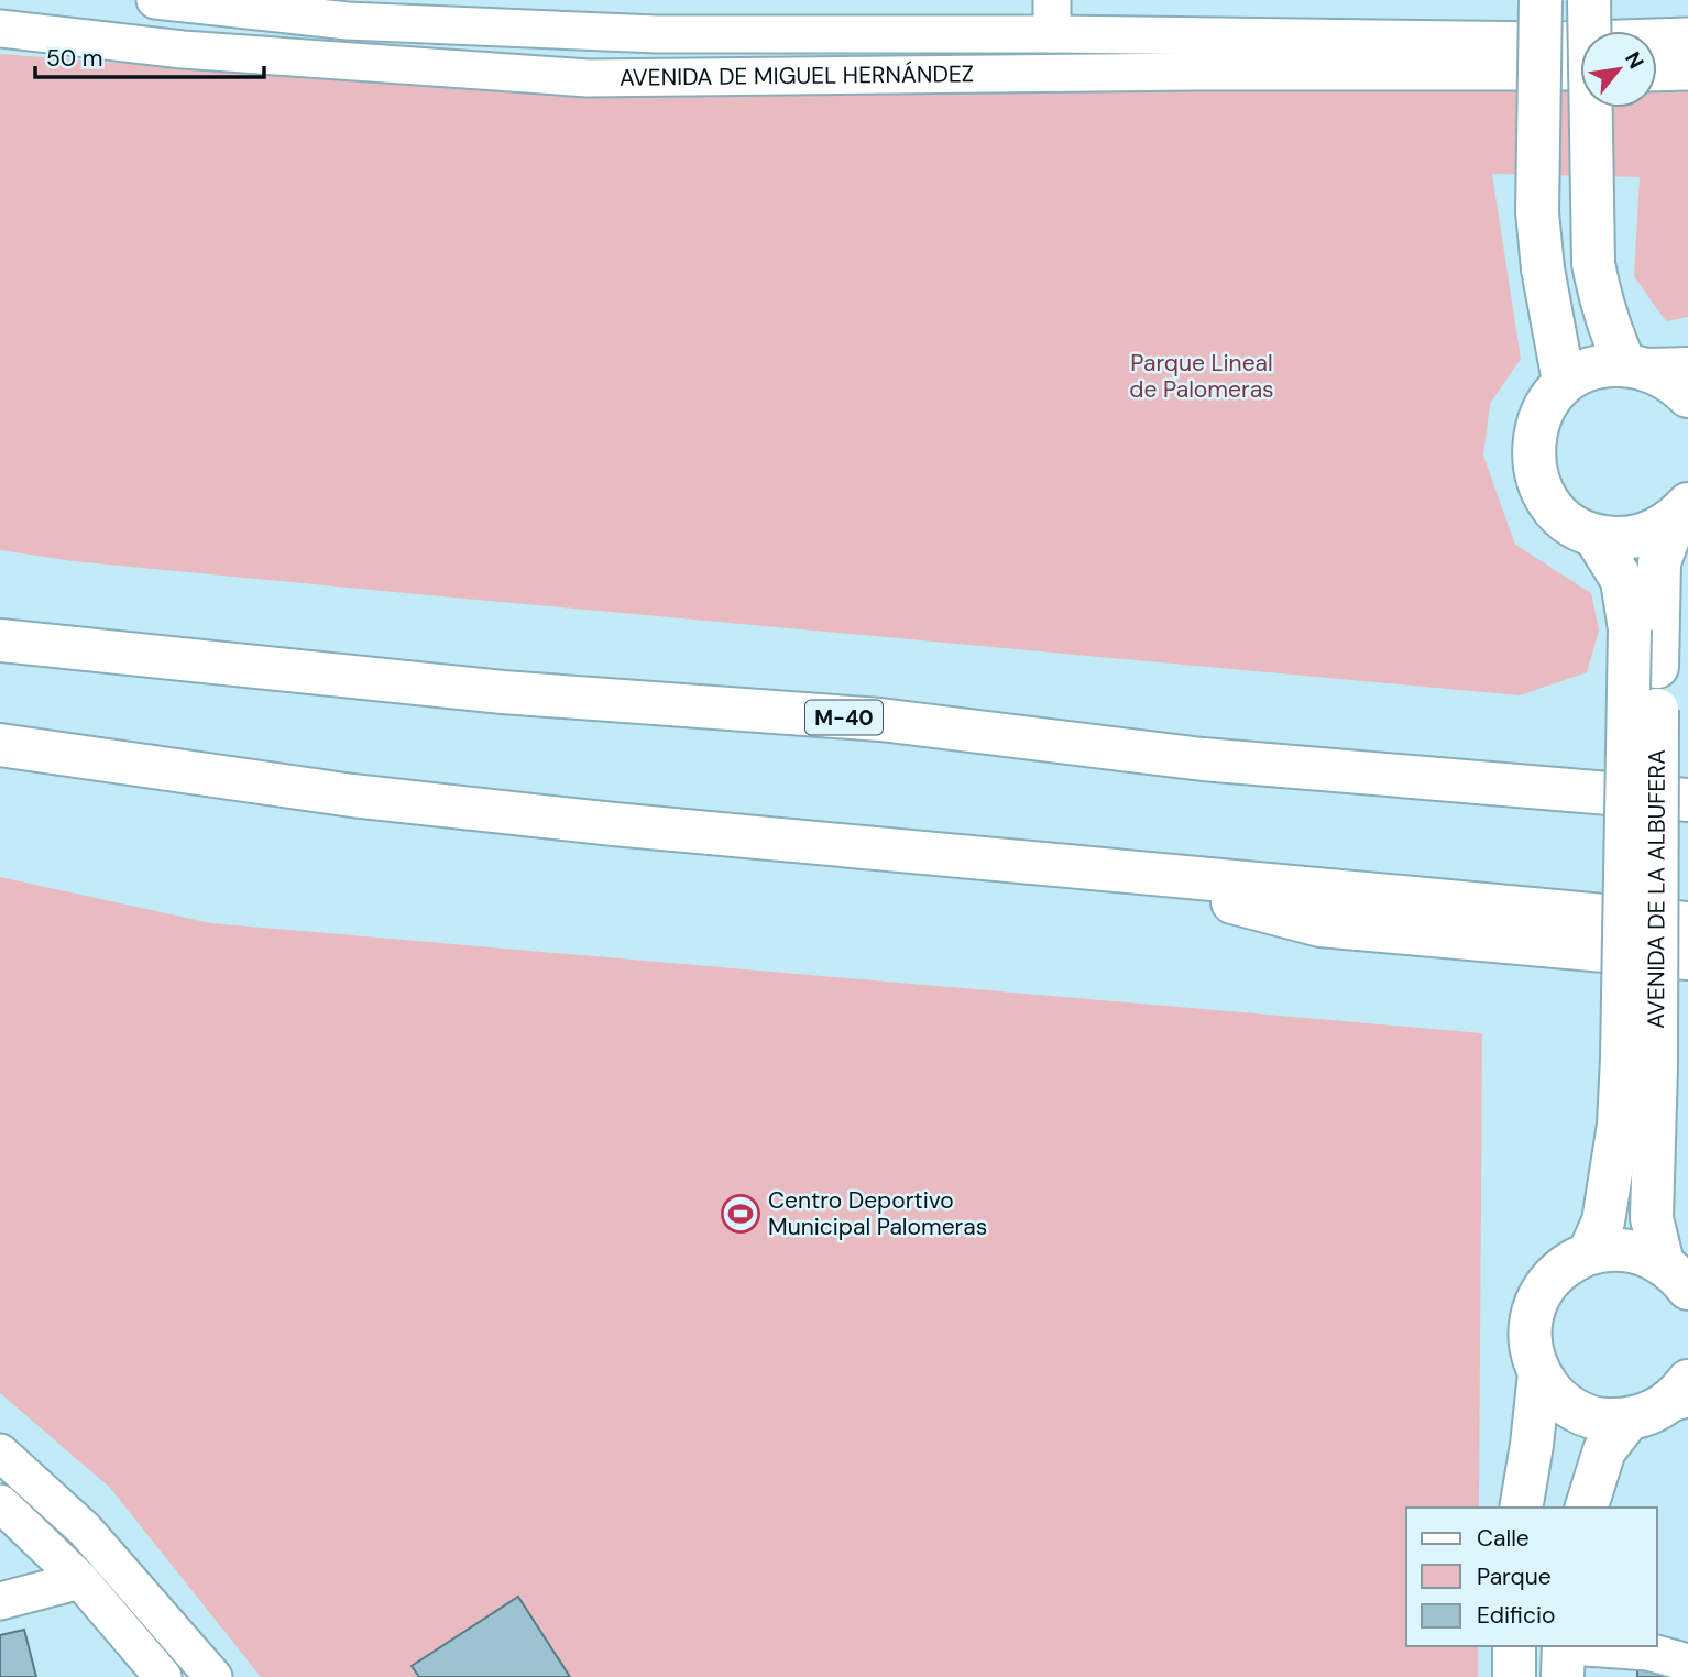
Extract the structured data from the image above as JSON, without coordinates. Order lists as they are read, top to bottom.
{
  "streets": {
    "main road": ["M-40", "AVENIDA DE LA ALBUFERA"],
    "street": ["AVENIDA DE MIGUEL HERNÁNDEZ"]
  },
  "parks": ["Parque Lineal de Palomeras"],
  "places": {
    "sports": ["Centro Deportivo Municipal Palomeras"]
  },
  "legend": ["Calle", "Parque", "Edificio"],
  "scale_bar": "50 m",
  "north": "top right"
}
